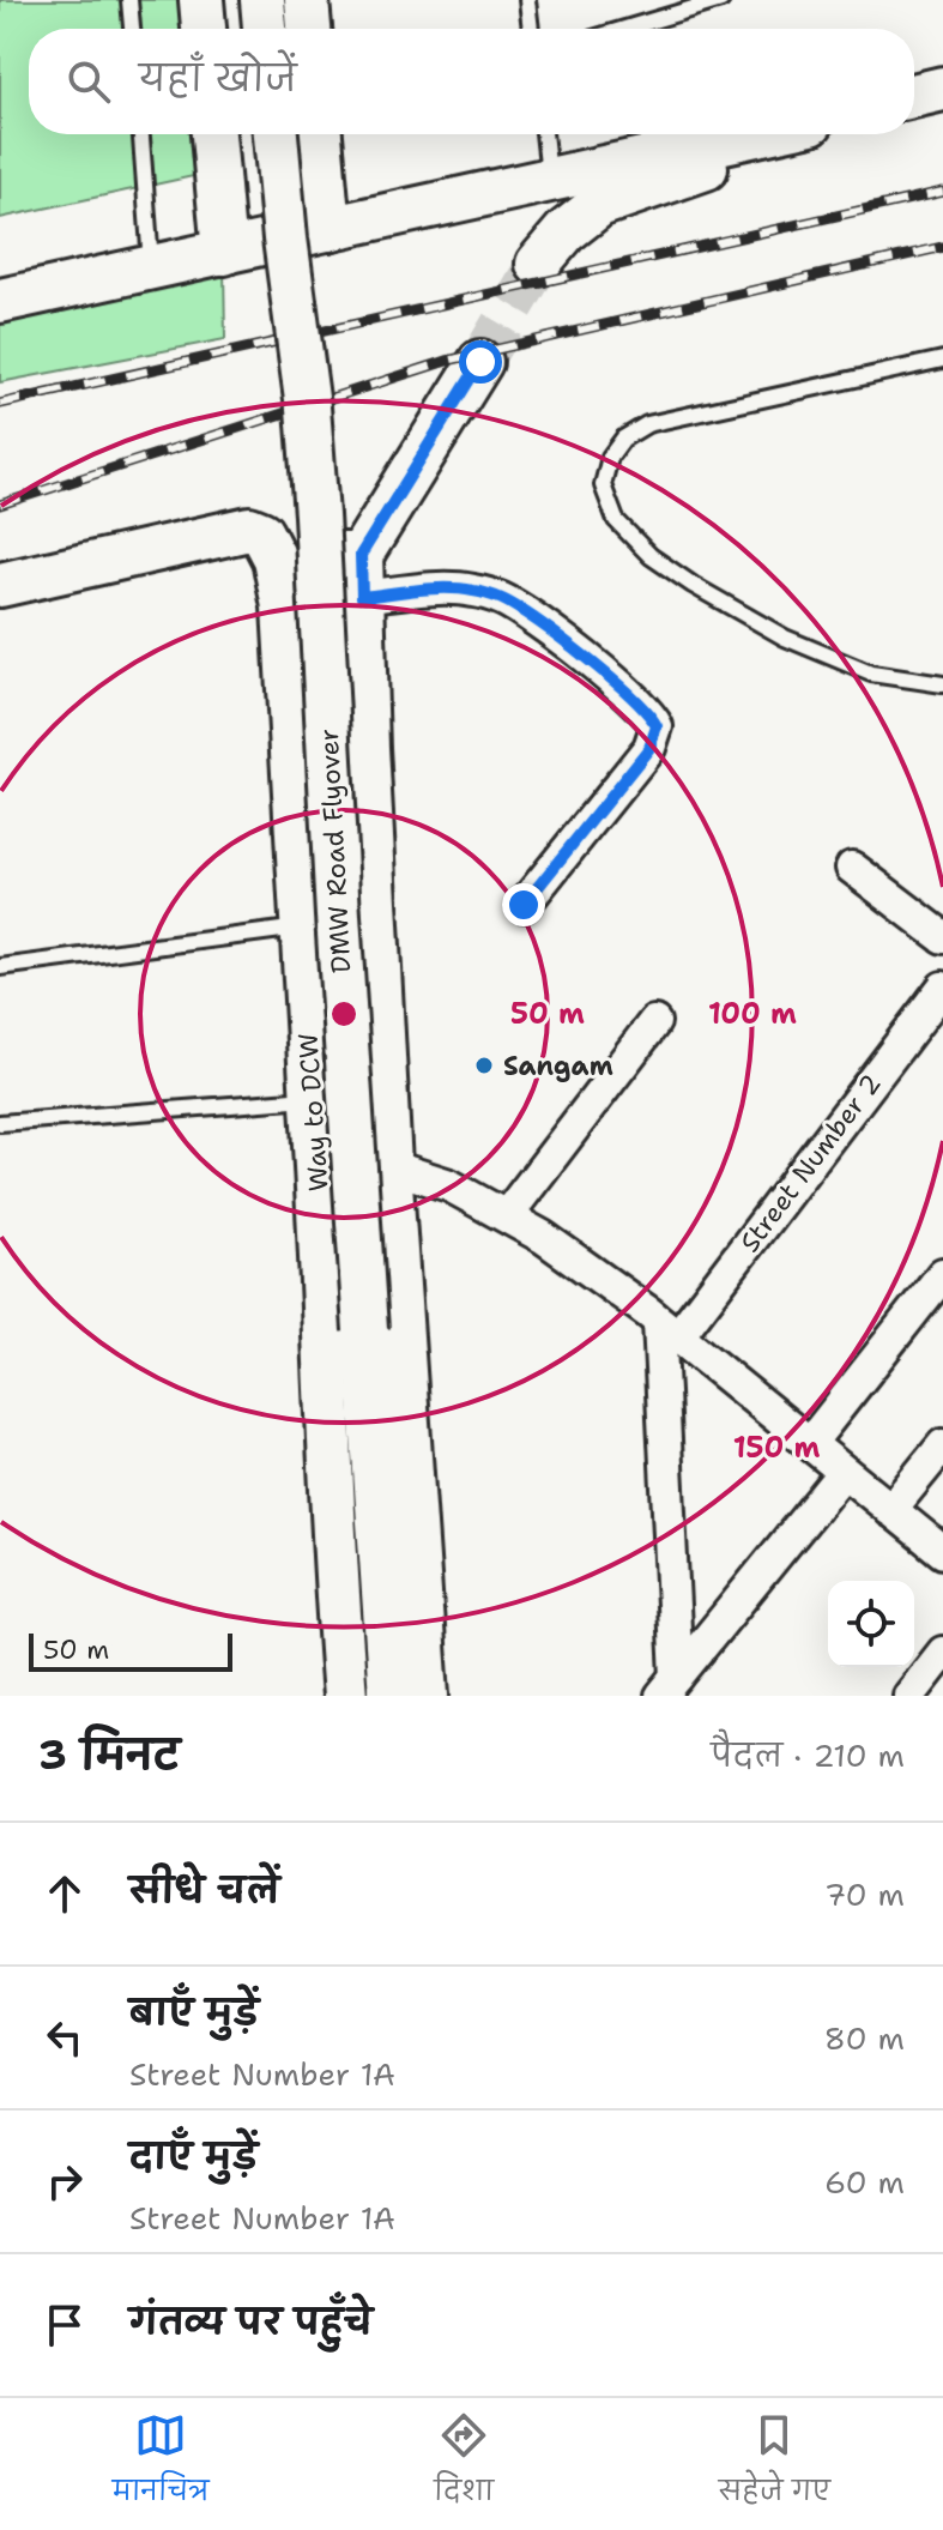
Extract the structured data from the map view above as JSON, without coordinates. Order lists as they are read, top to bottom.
{
  "streets": {
    "street": ["DMW Road Flyover", "Way to DCW", "Street Number 2"]
  },
  "places": ["Sangam"],
  "scale_bar": "50 m",
  "page": {
    "search": "यहाँ खोजें",
    "scale": "50 m",
    "heading": ["3 मिनट", "पैदल · 210 m"],
    "list": [
      ["सीधे चलें", "70 m"],
      ["बाएँ मुड़ें", "Street Number 1A", "80 m"],
      ["दाएँ मुड़ें", "Street Number 1A", "60 m"],
      "गंतव्य पर पहुँचे"
    ],
    "nav": ["मानचित्र", "दिशा", "सहेजे गए"]
  },
  "rings": ["50 m", "100 m", "150 m"]
}
